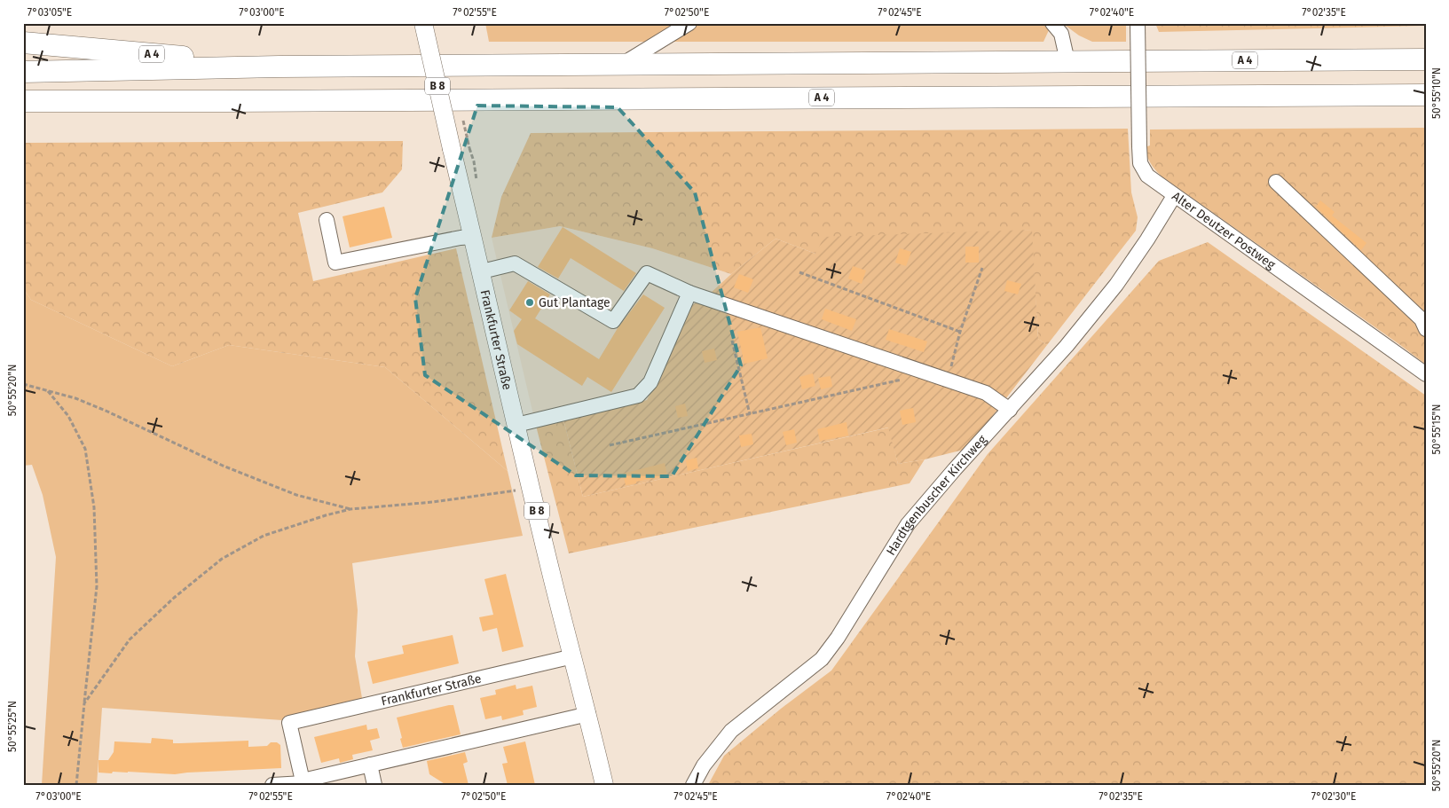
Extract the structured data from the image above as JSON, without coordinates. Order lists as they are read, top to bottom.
{
  "streets": {
    "highway": ["A 4"],
    "main road": ["B 8", "Frankfurter Straße"],
    "street": ["Alter Deutzer Postweg", "Hardtgenbuscher Kirchweg"]
  },
  "crossings": [
    ["Alter Deutzer Postweg", "Hardtgenbuscher Kirchweg"]
  ],
  "places": ["Gut Plantage"],
  "coordinates": [
    "7°03'05\"E",
    "7°03'00\"E",
    "7°02'55\"E",
    "7°02'50\"E",
    "7°02'45\"E",
    "7°02'40\"E",
    "7°02'35\"E",
    "50°55'10\"N",
    "50°55'20\"N",
    "50°55'15\"N",
    "50°55'25\"N",
    "7°02'30\"E"
  ]
}
